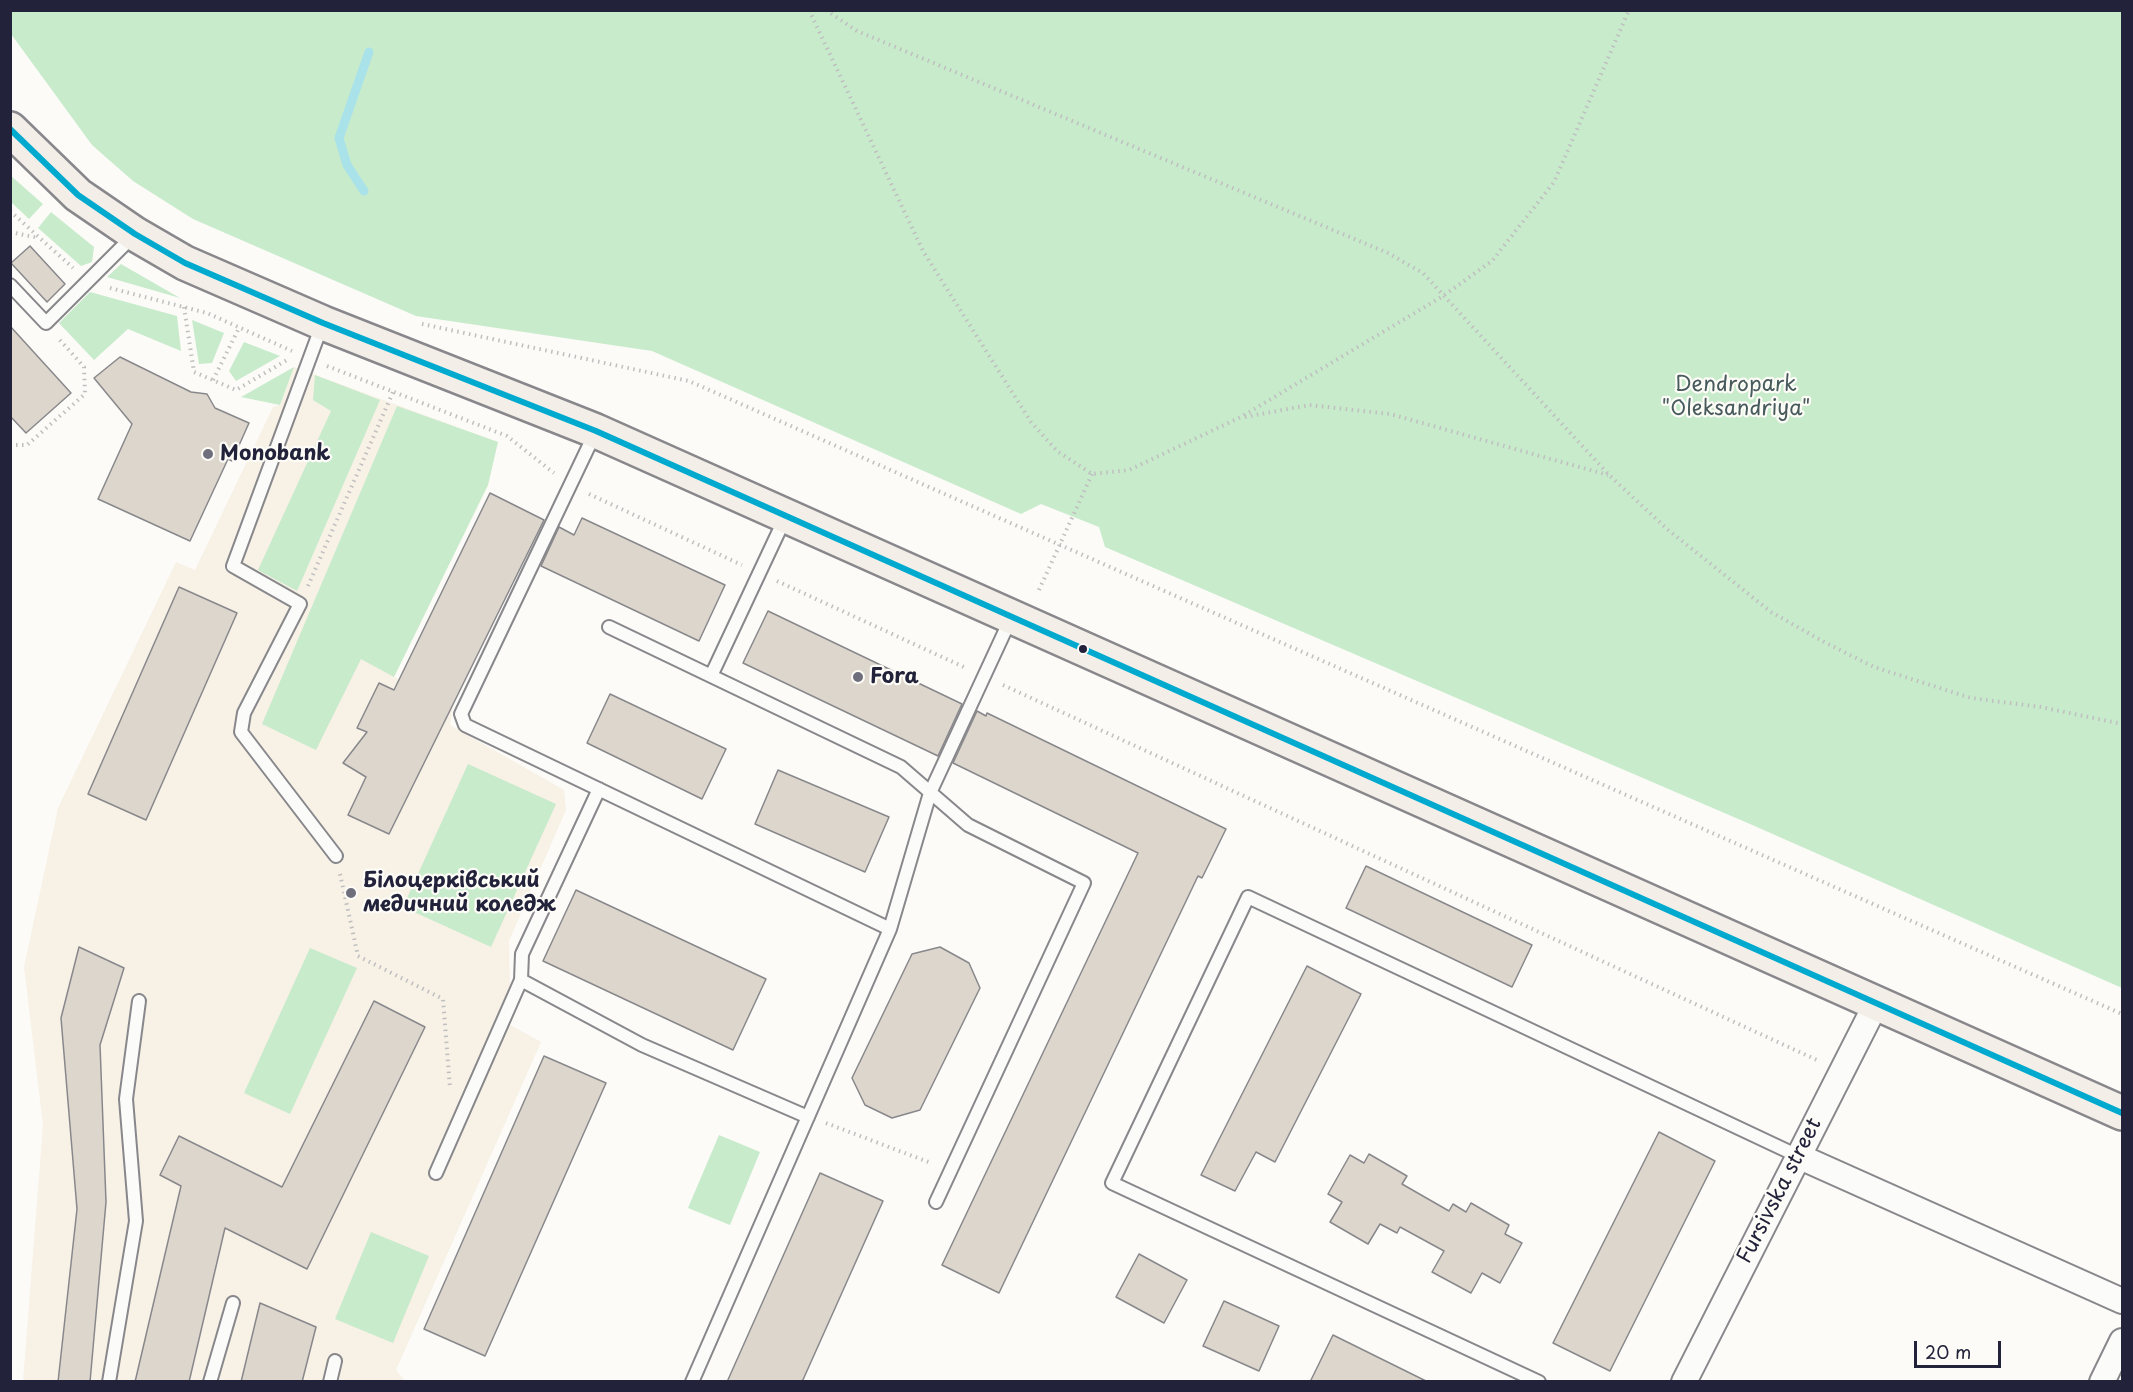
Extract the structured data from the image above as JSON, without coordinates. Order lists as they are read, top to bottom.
{
  "streets": {
    "street": ["Fursivska street"]
  },
  "parks": ["Dendropark \"Oleksandriya\""],
  "places": ["Monobank", "Fora", "Білоцерківський медичний коледж"],
  "scale_bar": "20 m"
}
